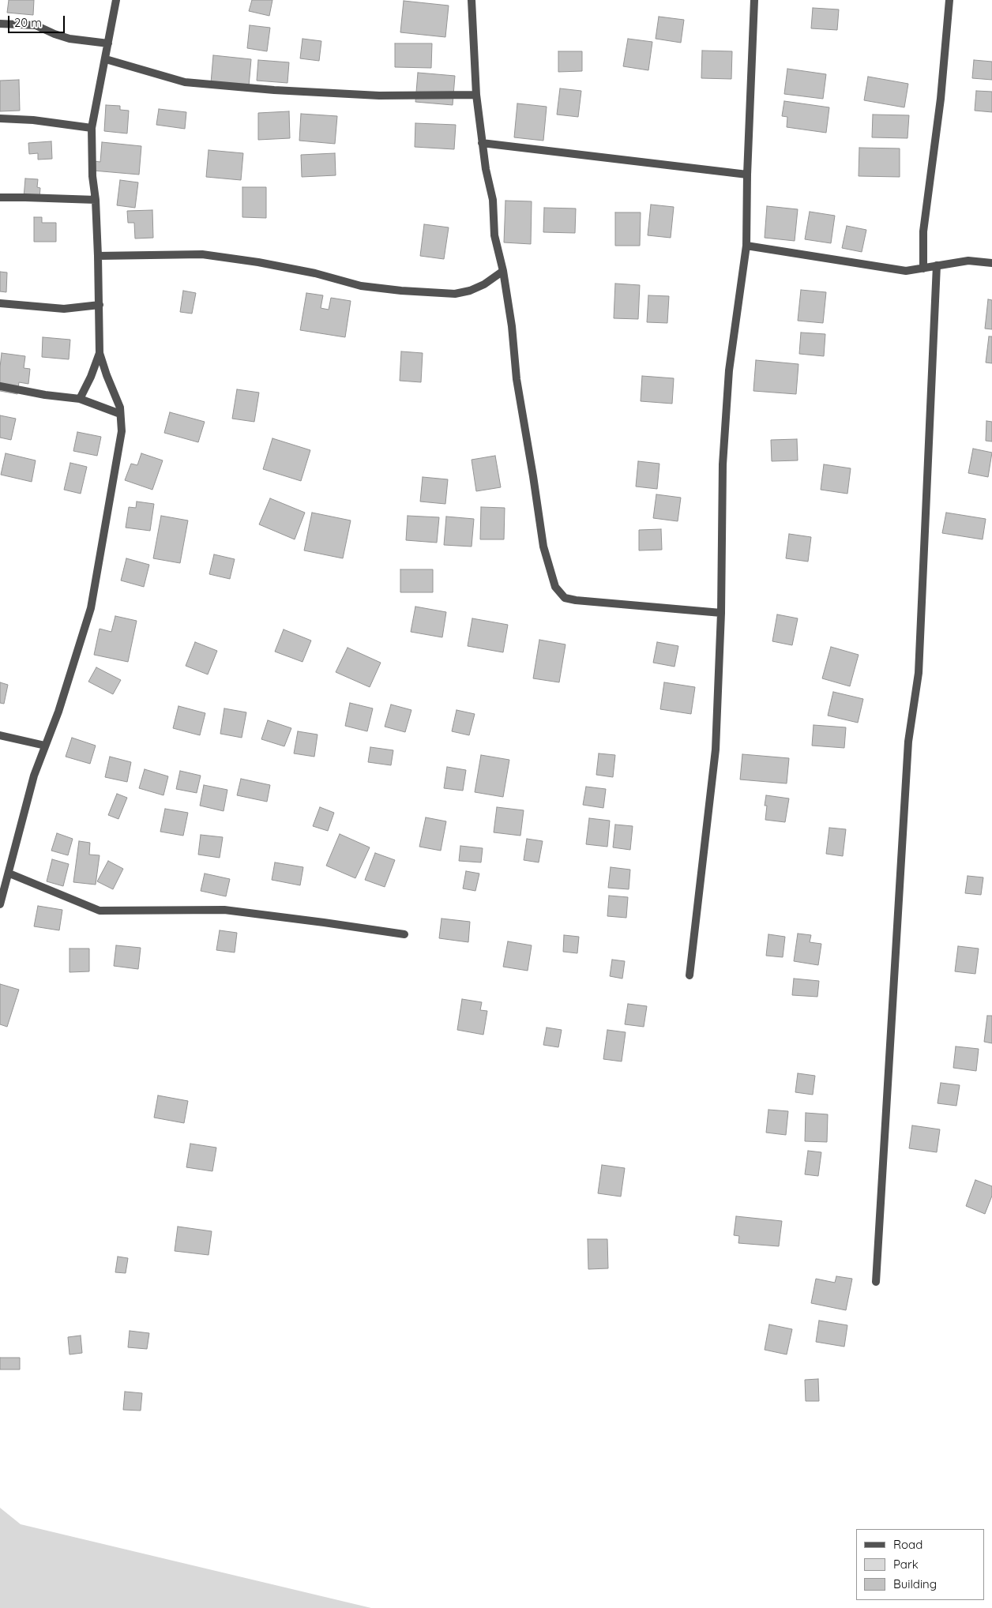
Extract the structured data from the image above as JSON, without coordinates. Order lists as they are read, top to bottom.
{
  "legend": ["Road", "Park", "Building"],
  "scale_bar": "20 m"
}
